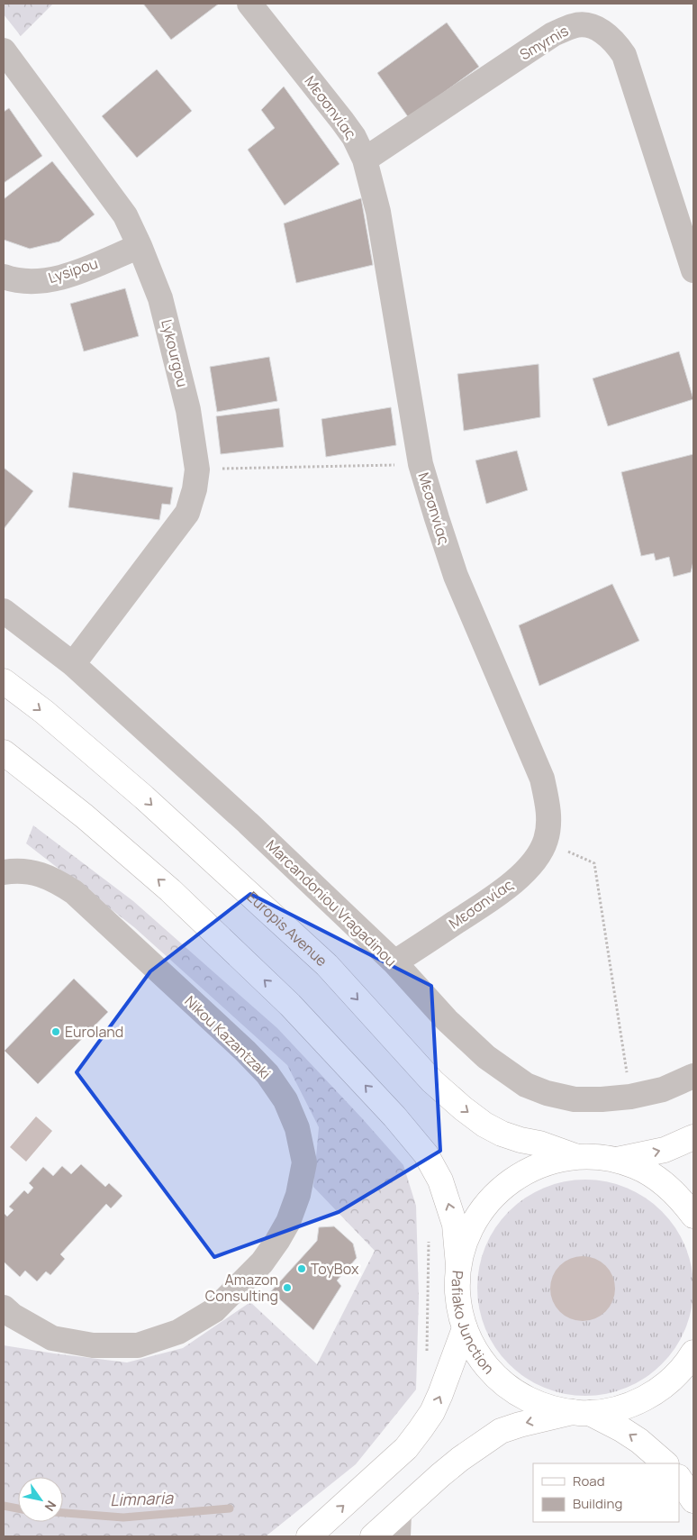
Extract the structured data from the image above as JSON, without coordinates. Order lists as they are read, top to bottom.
{
  "streets": {
    "main road": ["Europis Avenue", "Pafiako Junction"],
    "street": [
      "Smyrnis",
      "Μεσσηνίας",
      "Lysipou",
      "Lykourgou",
      "Marcandoniou Vragadinou",
      "Nikou Kazantzaki"
    ]
  },
  "crossings": [
    ["Smyrnis", "Μεσσηνίας"],
    ["Μεσσηνίας", "Marcandoniou Vragadinou"],
    ["Lysipou", "Lykourgou"],
    ["Lykourgou", "Marcandoniou Vragadinou"],
    ["Europis Avenue", "Pafiako Junction"]
  ],
  "water": ["Limnaria"],
  "places": ["Euroland", "ToyBox", "Amazon Consulting"],
  "legend": ["Road", "Building"],
  "north": "bottom right"
}
